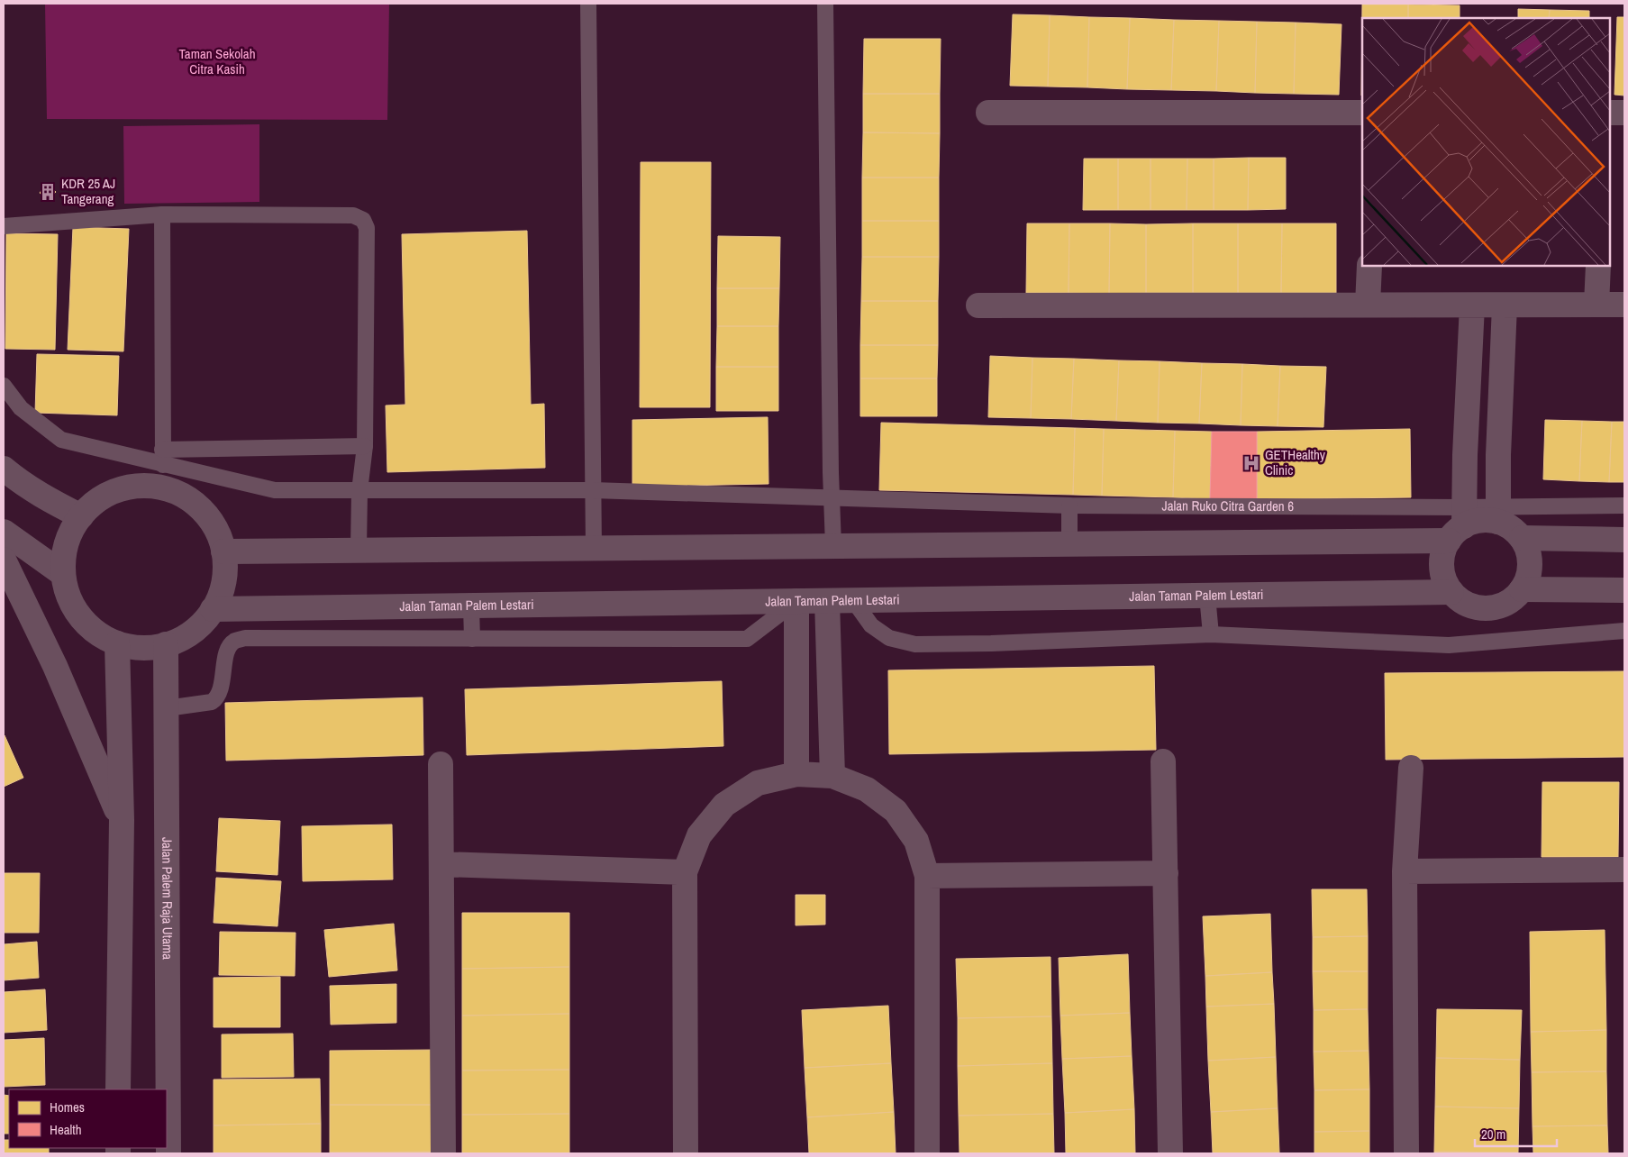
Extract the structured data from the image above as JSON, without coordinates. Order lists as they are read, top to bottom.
{
  "streets": {
    "street": ["Jalan Taman Palem Lestari", "Jalan Palem Raja Utama"],
    "lane": ["Jalan Ruko Citra Garden 6"]
  },
  "crossings": [
    ["Jalan Ruko Citra Garden 6", "Jalan Taman Palem Lestari"]
  ],
  "parks": ["Taman Sekolah Citra Kasih"],
  "places": {
    "building": ["KDR 25 AJ Tangerang"],
    "hospital": ["GETHealthy Clinic"]
  },
  "legend": ["Homes", "Health"],
  "scale_bar": "20 m"
}
